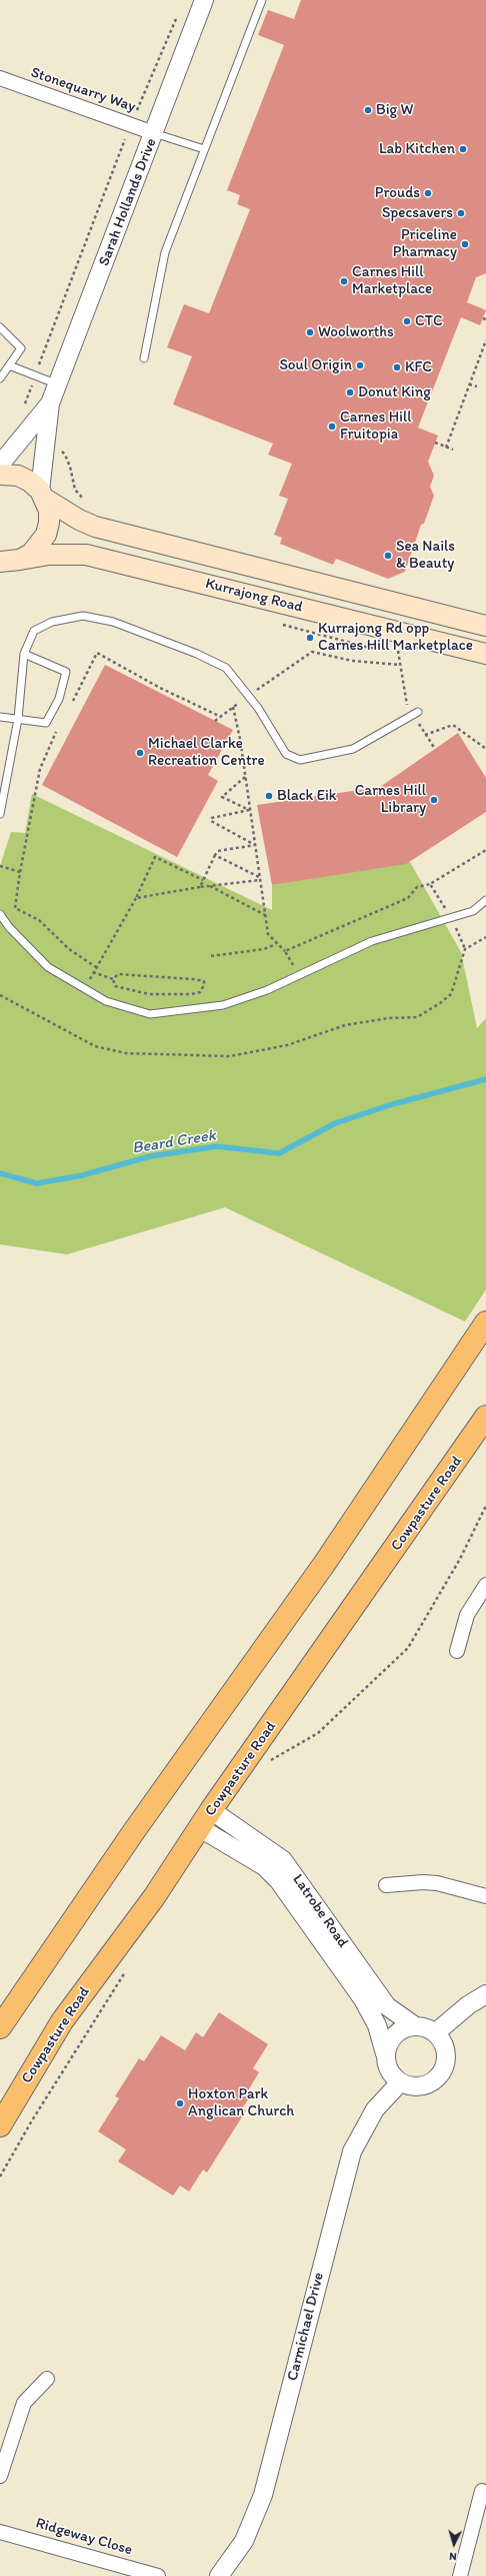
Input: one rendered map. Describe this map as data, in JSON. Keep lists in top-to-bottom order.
{
  "streets": {
    "main road": ["Kurrajong Road", "Cowpasture Road"],
    "street": [
      "Stonequarry Way",
      "Sarah Hollands Drive",
      "Latrobe Road",
      "Carmichael Drive",
      "Ridgeway Close"
    ]
  },
  "crossings": [
    ["Stonequarry Way", "Sarah Hollands Drive"],
    ["Sarah Hollands Drive", "Kurrajong Road"],
    ["Cowpasture Road", "Latrobe Road"],
    ["Latrobe Road", "Carmichael Drive"]
  ],
  "water": ["Beard Creek"],
  "places": [
    "Big W",
    "Lab Kitchen",
    "Prouds",
    "Specsavers",
    "Priceline Pharmacy",
    "Carnes Hill Marketplace",
    "CTC",
    "Woolworths",
    "Soul Origin",
    "KFC",
    "Donut King",
    "Carnes Hill Fruitopia",
    "Sea Nails & Beauty",
    "Kurrajong Rd opp Carnes Hill Marketplace",
    "Michael Clarke Recreation Centre",
    "Black Eik",
    "Carnes Hill Library",
    "Hoxton Park Anglican Church"
  ],
  "north": "bottom"
}
